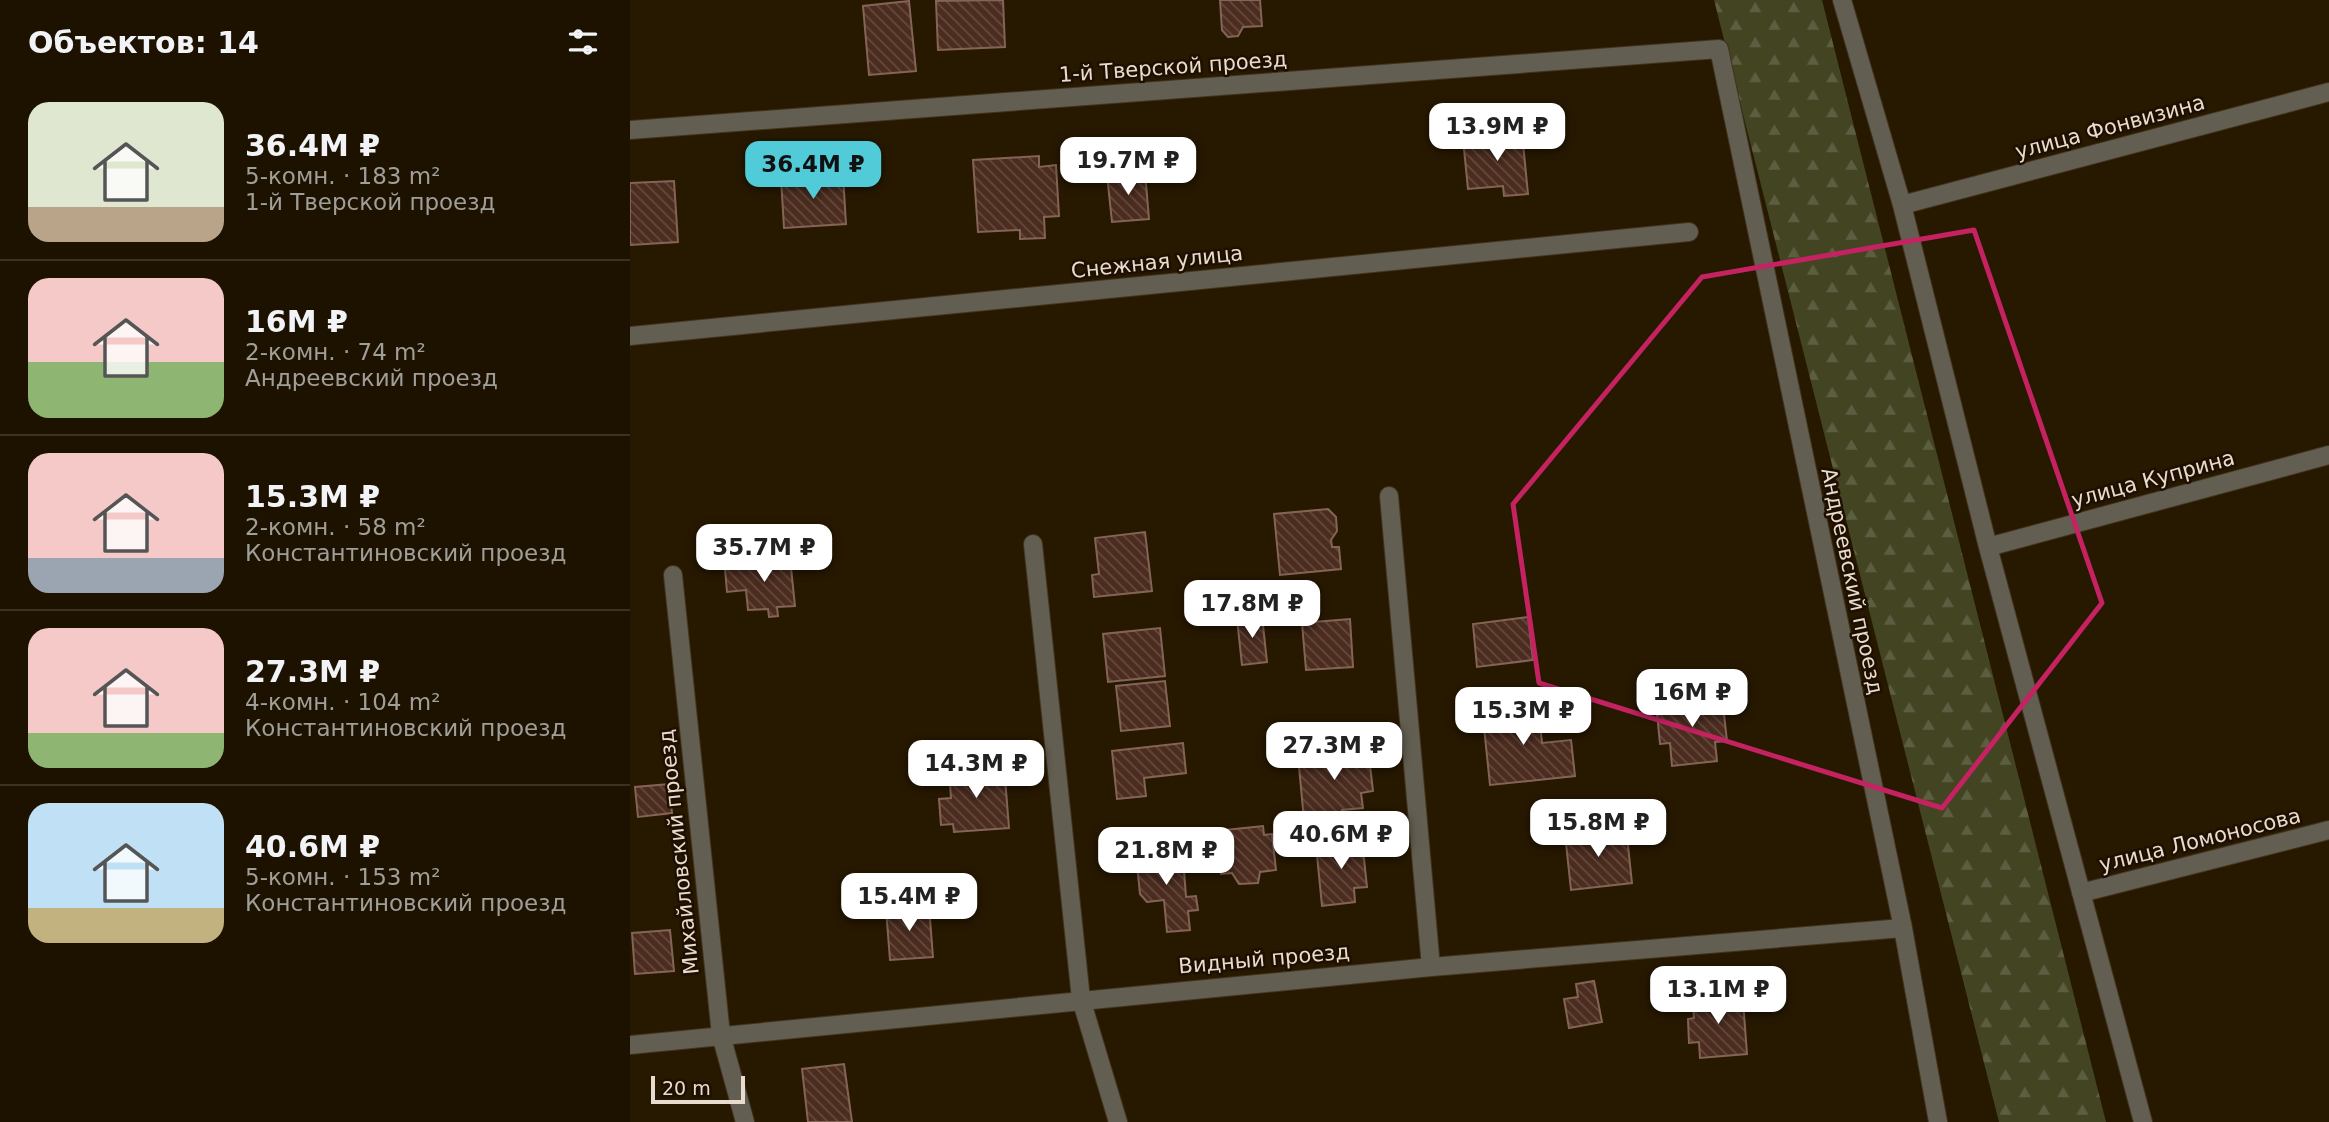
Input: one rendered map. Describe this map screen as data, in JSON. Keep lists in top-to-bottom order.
{
  "streets": {
    "street": [
      "1-й Тверской проезд",
      "улица Фонвизина",
      "Снежная улица",
      "улица Куприна",
      "Андреевский проезд",
      "улица Ломоносова",
      "Михайловский проезд",
      "Видный проезд"
    ]
  },
  "crossings": [
    ["1-й Тверской проезд", "Андреевский проезд"],
    ["Андреевский проезд", "Видный проезд"],
    ["Михайловский проезд", "Видный проезд"]
  ],
  "scale_bar": "20 m",
  "page": {
    "heading": "Объектов: 14",
    "list": [
      {
        "name": "36.4M ₽",
        "note": "5-комн. · 183 m² · 1-й Тверской проезд"
      },
      {
        "name": "16M ₽",
        "note": "2-комн. · 74 m² · Андреевский проезд"
      },
      {
        "name": "15.3M ₽",
        "note": "2-комн. · 58 m² · Константиновский проезд"
      },
      {
        "name": "27.3M ₽",
        "note": "4-комн. · 104 m² · Константиновский проезд"
      },
      {
        "name": "40.6M ₽",
        "note": "5-комн. · 153 m² · Константиновский проезд"
      }
    ],
    "price": [
      "13.9M ₽",
      "19.7M ₽",
      "36.4M ₽",
      "35.7M ₽",
      "17.8M ₽",
      "16M ₽",
      "15.3M ₽",
      "27.3M ₽",
      "14.3M ₽",
      "15.8M ₽",
      "40.6M ₽",
      "21.8M ₽",
      "15.4M ₽",
      "13.1M ₽"
    ],
    "scale": "20 m"
  }
}
